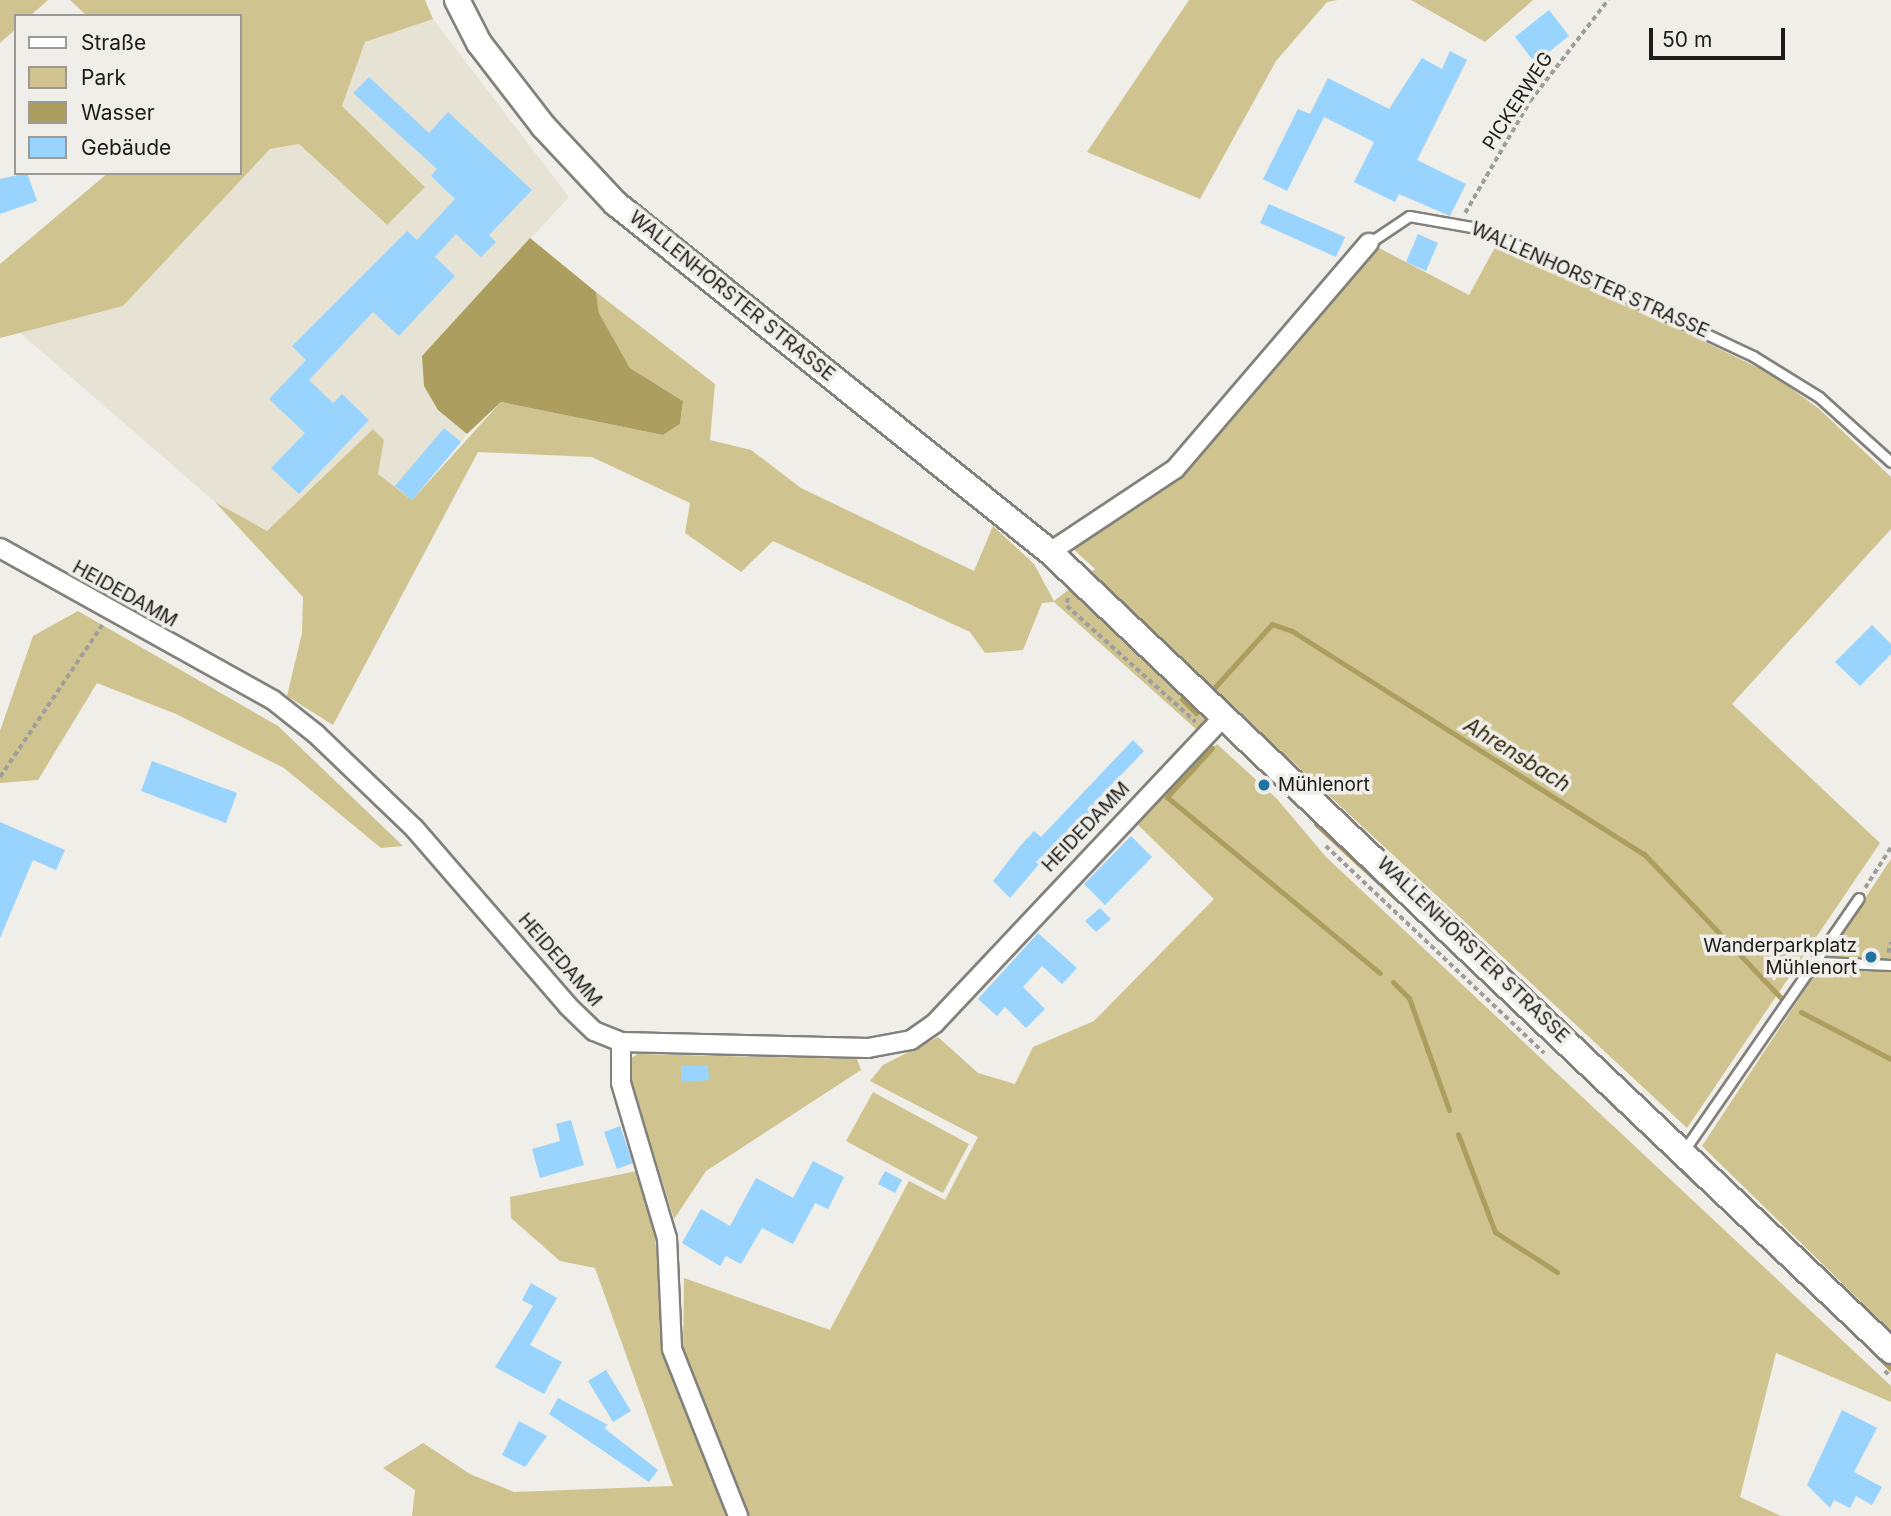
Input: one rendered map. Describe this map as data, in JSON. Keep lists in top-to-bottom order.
{
  "streets": {
    "main road": ["WALLENHORSTER STRASSE"],
    "street": ["HEIDEDAMM"],
    "path": ["PICKERWEG"]
  },
  "crossings": [
    ["PICKERWEG", "WALLENHORSTER STRASSE"],
    ["WALLENHORSTER STRASSE", "HEIDEDAMM"]
  ],
  "water": ["Ahrensbach"],
  "places": ["Mühlenort", "Wanderparkplatz Mühlenort"],
  "legend": [
    "Straße",
    "Park",
    "Wasser",
    "Gebäude"
  ],
  "scale_bar": "50 m"
}
